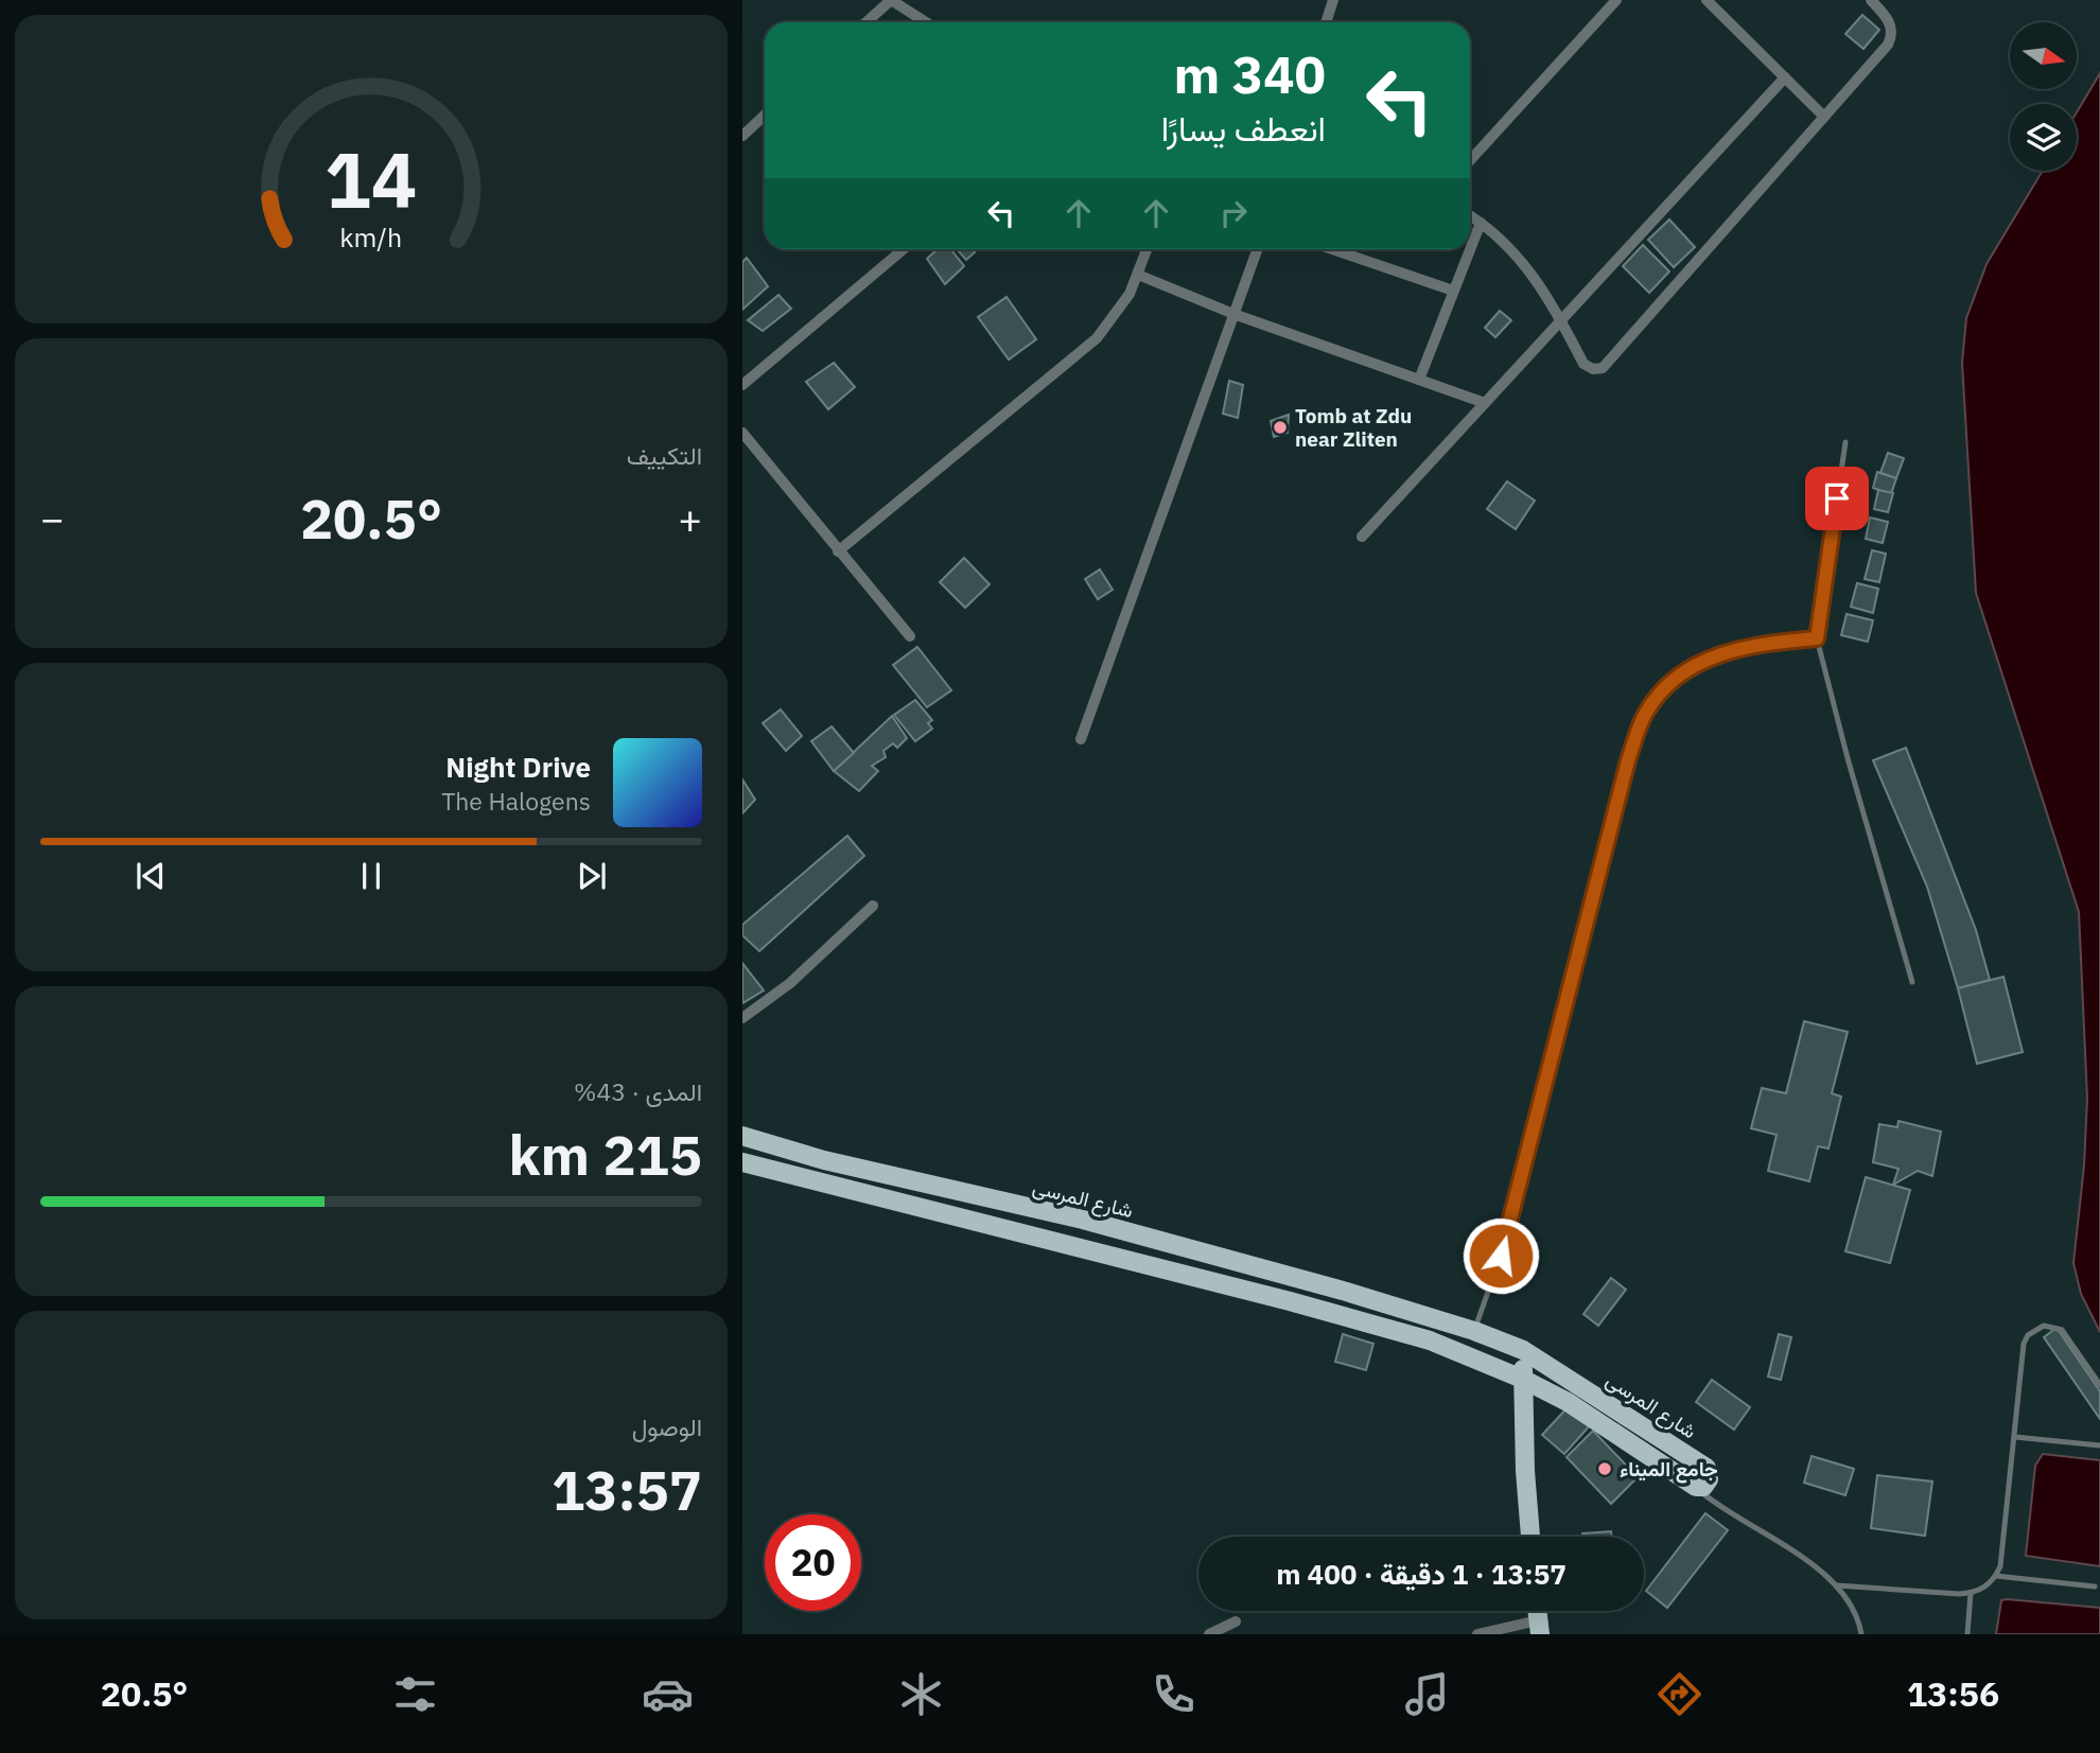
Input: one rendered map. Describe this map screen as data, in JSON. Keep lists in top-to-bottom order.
{
  "streets": {
    "main road": ["شارع المرسى"]
  },
  "places": ["Tomb at Zdu near Zliten", "جامع الميناء"],
  "north": "right",
  "page": {
    "turn": ["340 m", "انعطف يسارًا"],
    "tile": [
      "التكييف",
      ["المدى · 43%", "215 km"],
      ["الوصول", "13:57"]
    ],
    "heat": ["−", "20.5°", "+"],
    "song": ["Night Drive", "The Halogens"],
    "limit": "20",
    "trip": "13:57 · 1 دقيقة · 400 m",
    "tabs": ["13:56", "20.5°"],
    "gauge": ["14", "km/h"]
  }
}
